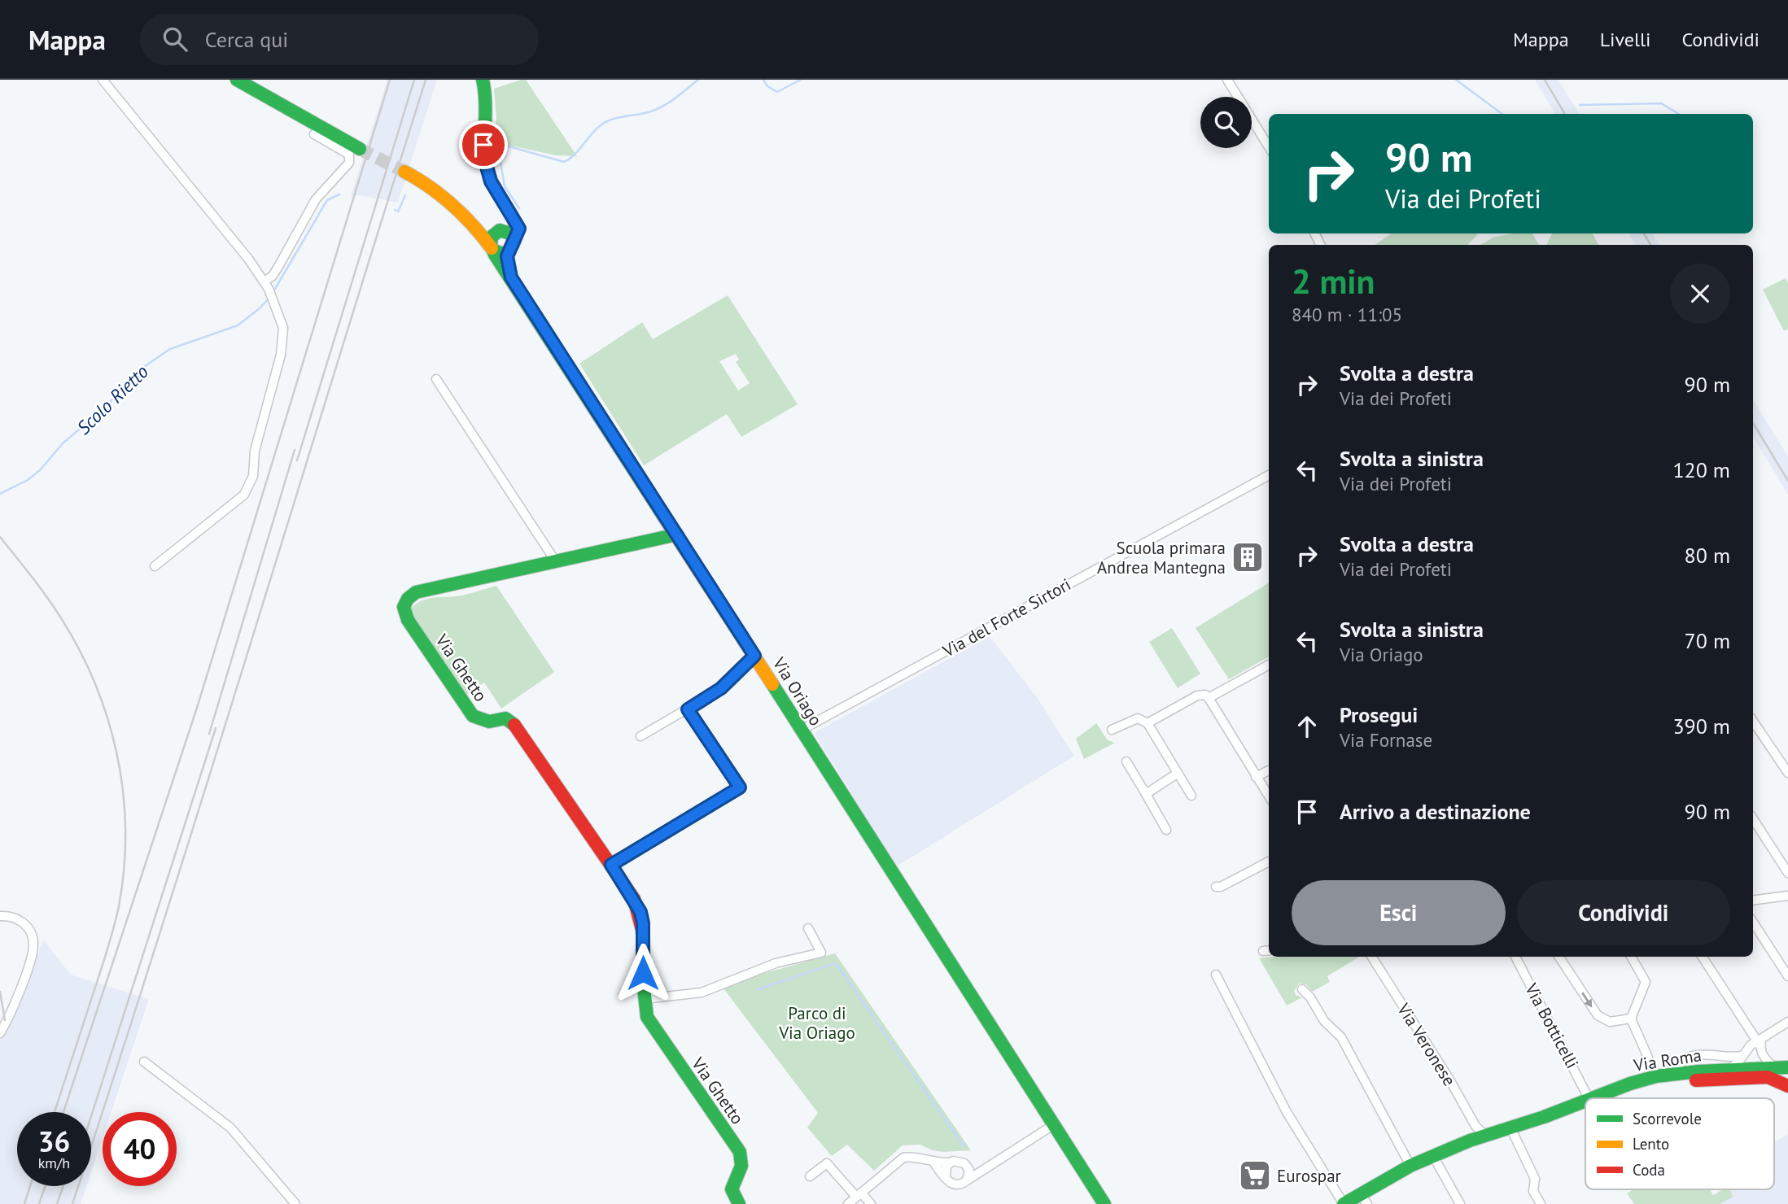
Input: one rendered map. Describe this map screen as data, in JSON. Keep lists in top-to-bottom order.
{
  "streets": {
    "street": [
      "Via del Forte Sirtori",
      "Via Ghetto",
      "Via Oriago",
      "Via Botticelli",
      "Via Veronese",
      "Via Roma"
    ]
  },
  "crossings": [
    ["Via del Forte Sirtori", "Via Oriago"],
    ["Via Ghetto", "Via Oriago"],
    ["Via Botticelli", "Via Roma"],
    ["Via Veronese", "Via Roma"]
  ],
  "water": ["Scolo Rietto"],
  "parks": ["Parco di Via Oriago"],
  "places": {
    "building": ["Scuola primara Andrea Mantegna"],
    "supermarket": ["Eurospar"]
  },
  "legend": ["Scorrevole", "Lento", "Coda"],
  "page": {
    "header": "Mappa",
    "search": "Cerca qui",
    "nav": ["Mappa", "Livelli", "Condividi"],
    "turn": ["90 m", "Via dei Profeti"],
    "heading": ["2 min", "840 m · 11:05"],
    "list": [
      {
        "name": "Svolta a destra",
        "note": "Via dei Profeti",
        "value": "90 m"
      },
      {
        "name": "Svolta a sinistra",
        "note": "Via dei Profeti",
        "value": "120 m"
      },
      {
        "name": "Svolta a destra",
        "note": "Via dei Profeti",
        "value": "80 m"
      },
      {
        "name": "Svolta a sinistra",
        "note": "Via Oriago",
        "value": "70 m"
      },
      {
        "name": "Prosegui",
        "note": "Via Fornase",
        "value": "390 m"
      },
      {
        "name": "Arrivo a destinazione",
        "value": "90 m"
      }
    ],
    "buttons": ["Esci", "Condividi"],
    "speed": "36 km/h",
    "limit": "40"
  }
}
